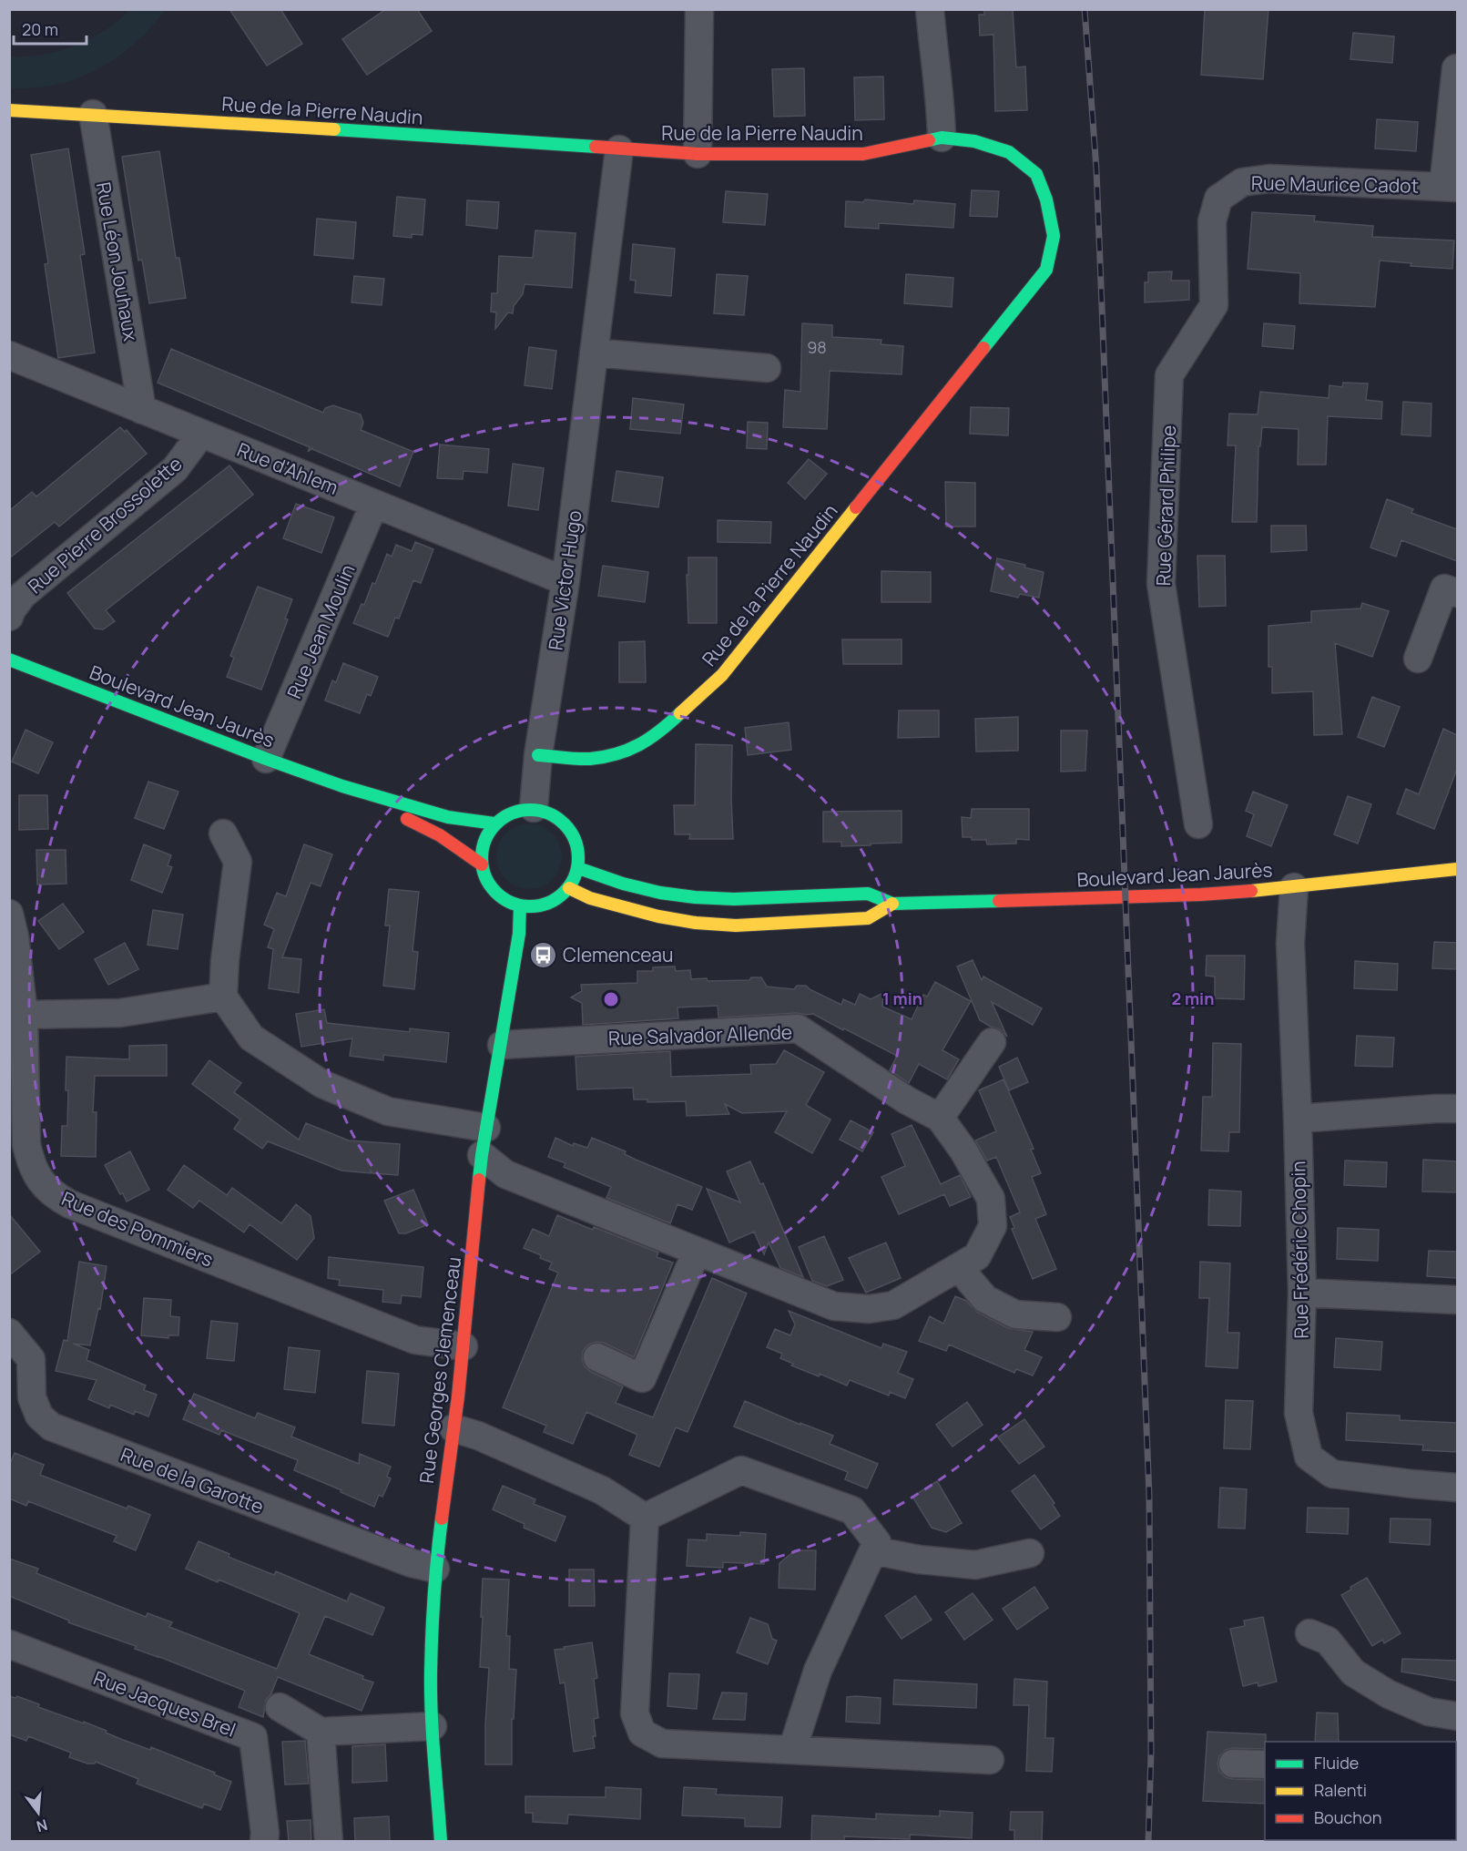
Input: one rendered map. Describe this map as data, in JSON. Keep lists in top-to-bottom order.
{
  "streets": {
    "street": [
      "Rue de la Pierre Naudin",
      "Rue Maurice Cadot",
      "Rue Léon Jouhaux",
      "Rue d'Ahlem",
      "Rue Gérard Philipe",
      "Rue Pierre Brossolette",
      "Rue Victor Hugo",
      "Rue Jean Moulin",
      "Boulevard Jean Jaurès",
      "Rue Salvador Allende",
      "Rue des Pommiers",
      "Rue Frédéric Chopin",
      "Rue Georges Clemenceau",
      "Rue de la Garotte",
      "Rue Jacques Brel"
    ]
  },
  "crossings": [
    ["Rue de la Pierre Naudin", "Rue Léon Jouhaux"],
    ["Rue de la Pierre Naudin", "Rue Victor Hugo"],
    ["Rue Maurice Cadot", "Rue Gérard Philipe"],
    ["Rue Léon Jouhaux", "Rue d'Ahlem"],
    ["Rue d'Ahlem", "Rue Pierre Brossolette"],
    ["Rue d'Ahlem", "Rue Victor Hugo"],
    ["Rue d'Ahlem", "Rue Jean Moulin"],
    ["Rue Victor Hugo", "Boulevard Jean Jaurès"],
    ["Rue Victor Hugo", "Rue Georges Clemenceau"],
    ["Rue Jean Moulin", "Boulevard Jean Jaurès"],
    ["Boulevard Jean Jaurès", "Rue Frédéric Chopin"],
    ["Boulevard Jean Jaurès", "Rue Georges Clemenceau"],
    ["Rue Salvador Allende", "Rue Georges Clemenceau"],
    ["Rue des Pommiers", "Rue Georges Clemenceau"],
    ["Rue Georges Clemenceau", "Rue de la Garotte"]
  ],
  "places": {
    "bus stop": ["Clemenceau"]
  },
  "house_numbers": ["98"],
  "legend": ["Fluide", "Ralenti", "Bouchon"],
  "scale_bar": "20 m",
  "north": "bottom",
  "rings": ["1 min", "2 min"]
}
